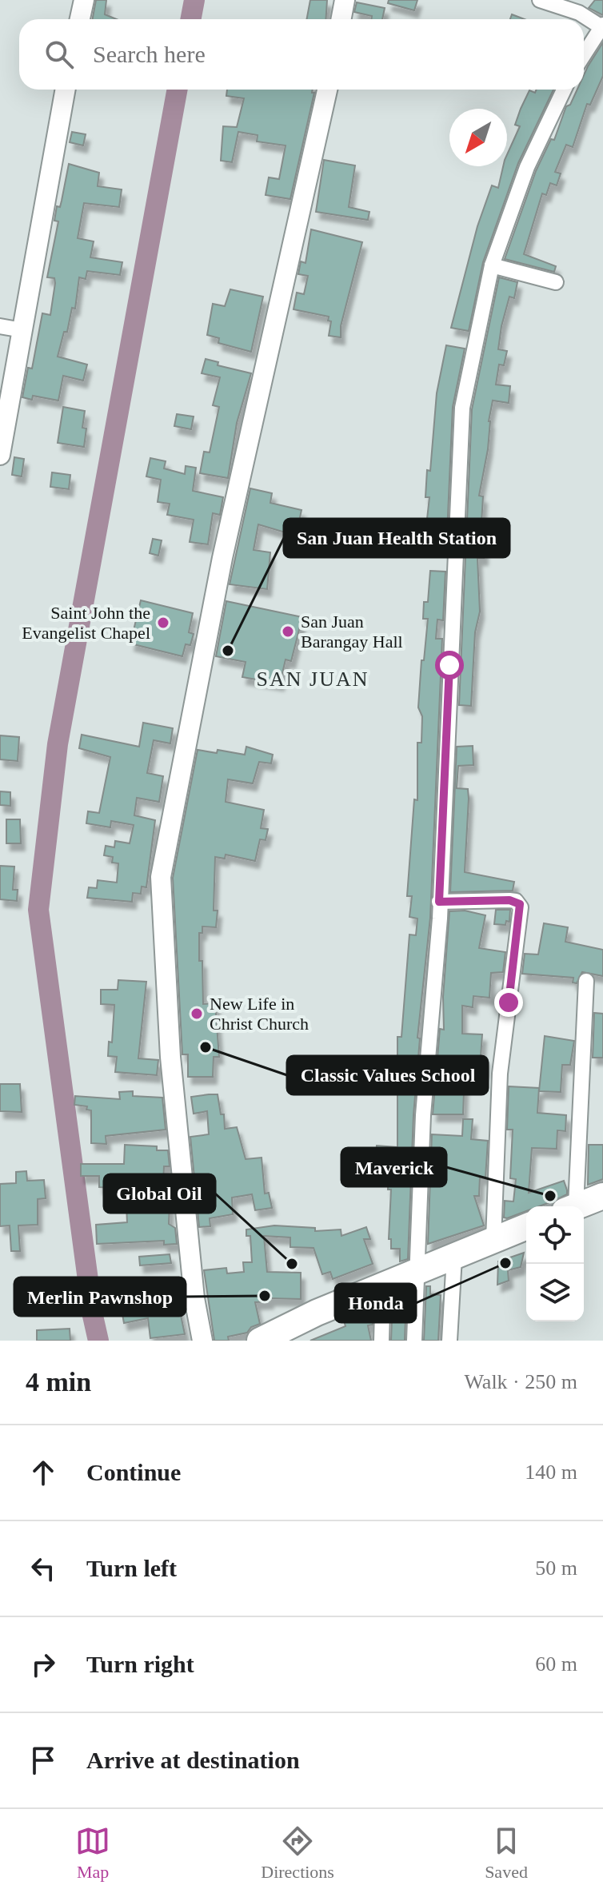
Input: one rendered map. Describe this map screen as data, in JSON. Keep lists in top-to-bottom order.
{
  "districts": ["SAN JUAN"],
  "places": [
    "Saint John the Evangelist Chapel",
    "San Juan Barangay Hall",
    "San Juan Health Station",
    "New Life in Christ Church",
    "Classic Values School",
    "Maverick",
    "Honda",
    "Global Oil",
    "Merlin Pawnshop"
  ],
  "north": "bottom left",
  "page": {
    "search": "Search here",
    "heading": ["4 min", "Walk · 250 m"],
    "list": [
      ["Continue", "140 m"],
      ["Turn left", "50 m"],
      ["Turn right", "60 m"],
      "Arrive at destination"
    ],
    "nav": ["Map", "Directions", "Saved"]
  }
}
